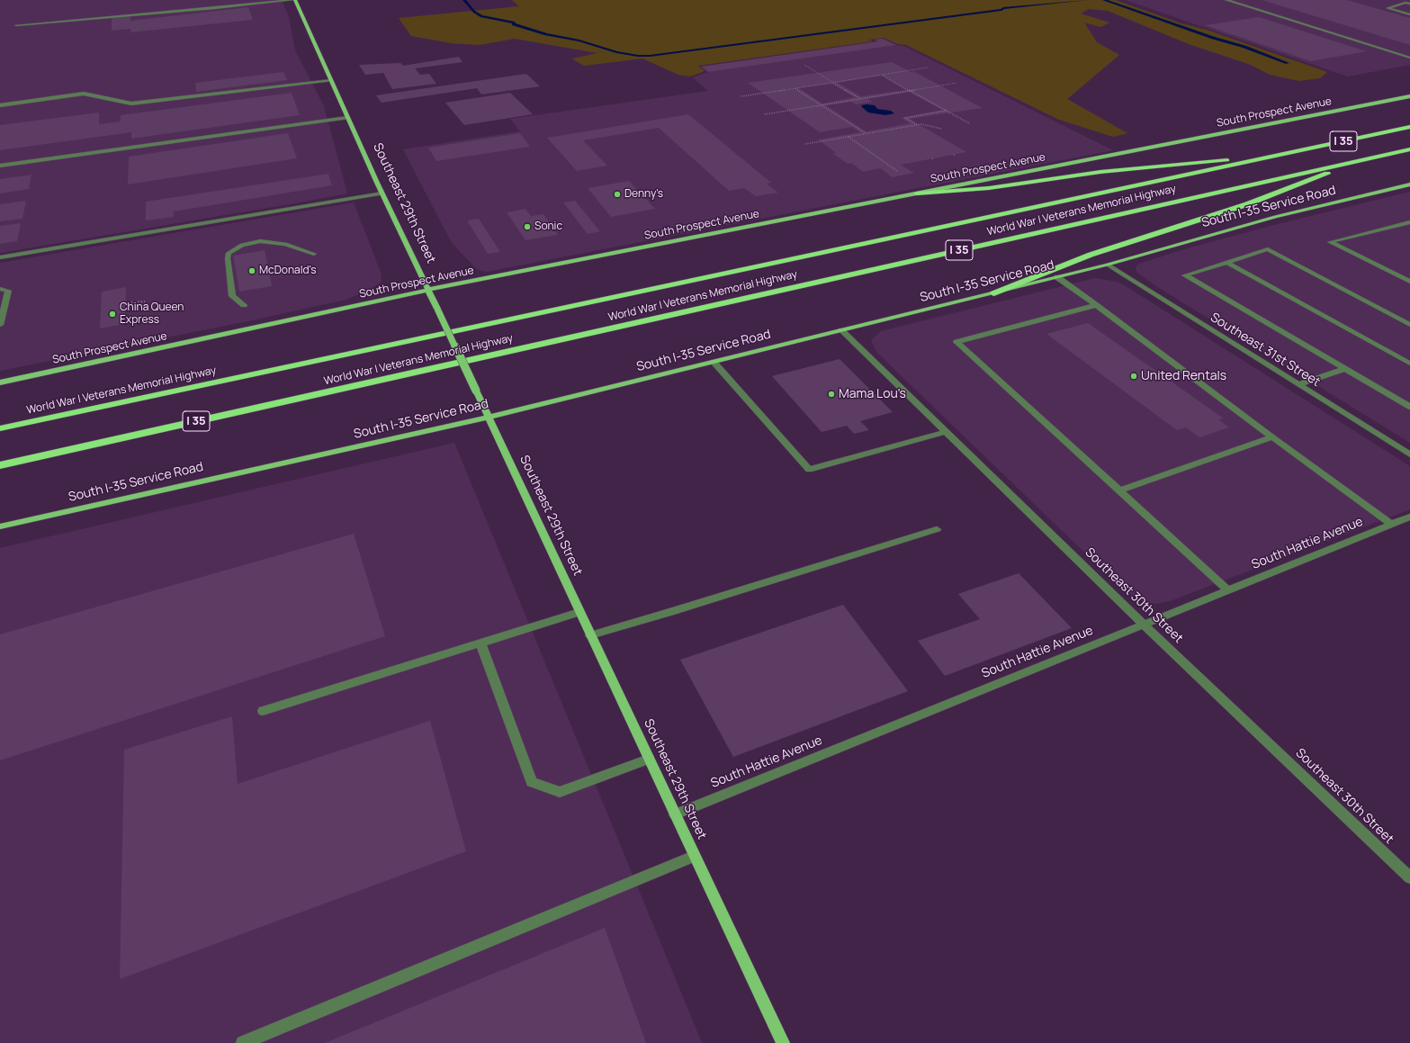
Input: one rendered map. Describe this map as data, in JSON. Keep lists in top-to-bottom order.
{
  "streets": {
    "highway": ["I 35", "World War I Veterans Memorial Highway"],
    "main road": ["South Prospect Avenue", "Southeast 29th Street", "South I-35 Service Road"],
    "street": ["Southeast 31st Street", "South Hattie Avenue", "Southeast 30th Street"]
  },
  "crossings": [
    ["South Prospect Avenue", "Southeast 29th Street"],
    ["Southeast 29th Street", "South I-35 Service Road"],
    ["Southeast 29th Street", "South Hattie Avenue"],
    ["South I-35 Service Road", "Southeast 31st Street"],
    ["South I-35 Service Road", "Southeast 30th Street"],
    ["South Hattie Avenue", "Southeast 30th Street"]
  ],
  "places": [
    "Denny's",
    "Sonic",
    "McDonald's",
    "China Queen Express",
    "United Rentals",
    "Mama Lou's"
  ]
}
